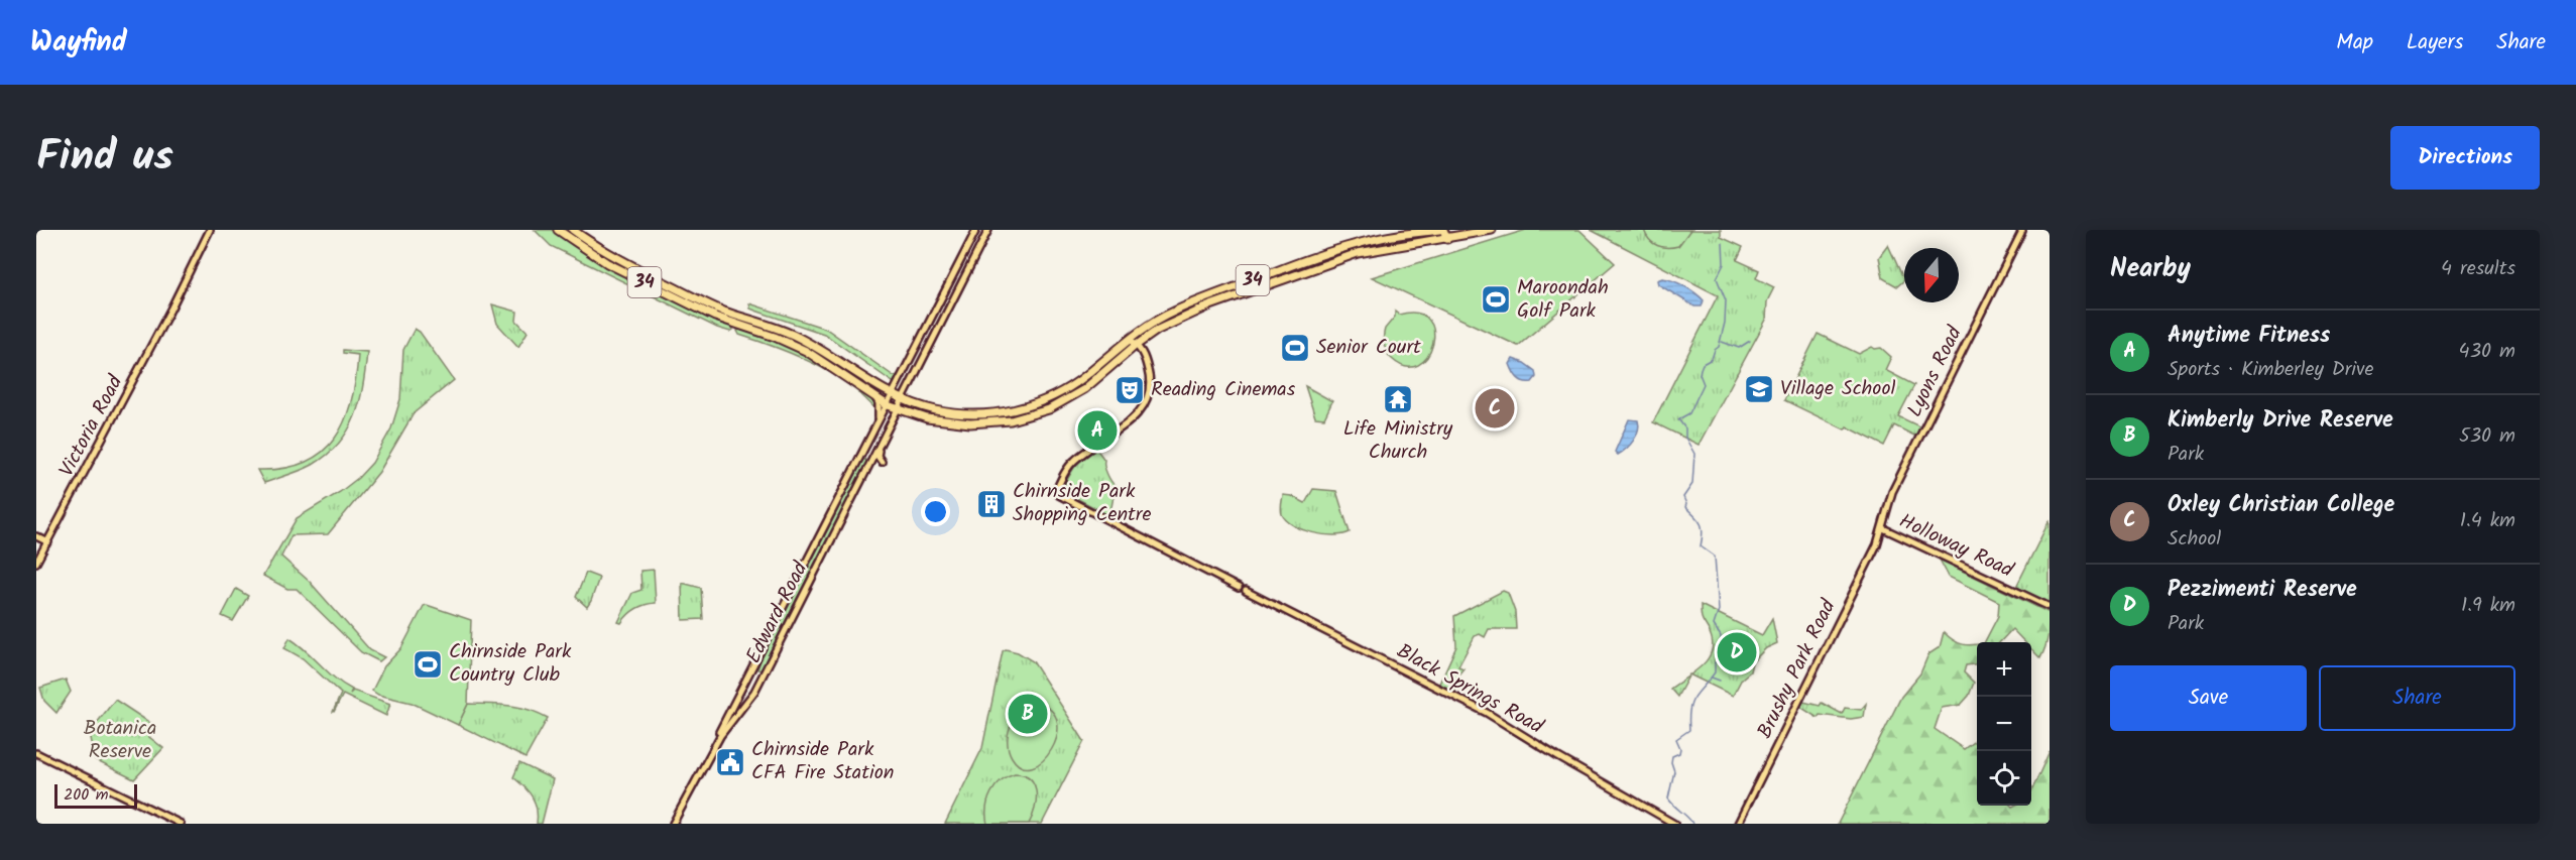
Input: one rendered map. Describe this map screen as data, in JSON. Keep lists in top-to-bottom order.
{
  "streets": {
    "highway": ["34"],
    "main road": [
      "Lyons Road",
      "Victoria Road",
      "Holloway Road",
      "Edward Road",
      "Brushy Park Road",
      "Black Springs Road"
    ]
  },
  "crossings": [
    ["34", "Edward Road"],
    ["Lyons Road", "Holloway Road"],
    ["Lyons Road", "Brushy Park Road"],
    ["Holloway Road", "Brushy Park Road"]
  ],
  "parks": ["Botanica Reserve"],
  "places": {
    "sports": ["Maroondah Golf Park", "Senior Court", "Chirnside Park Country Club"],
    "school or university": ["Village School"],
    "theatre": ["Reading Cinemas"],
    "temple": ["Life Ministry Church"],
    "building": ["Chirnside Park Shopping Centre"],
    "public building": ["Chirnside Park CFA Fire Station"]
  },
  "scale_bar": "200 m",
  "north": "bottom",
  "page": {
    "header": "Wayfind",
    "nav": ["Map", "Layers", "Share"],
    "title": "Find us",
    "buttons": [
      "Directions",
      ["Save", "Share"]
    ],
    "heading": ["Nearby", "4 results"],
    "list": [
      {
        "mark": "A",
        "name": "Anytime Fitness",
        "note": "Sports · Kimberley Drive",
        "value": "430 m"
      },
      {
        "mark": "B",
        "name": "Kimberly Drive Reserve",
        "note": "Park",
        "value": "530 m"
      },
      {
        "mark": "C",
        "name": "Oxley Christian College",
        "note": "School",
        "value": "1.4 km"
      },
      {
        "mark": "D",
        "name": "Pezzimenti Reserve",
        "note": "Park",
        "value": "1.9 km"
      }
    ],
    "pins": [
      "C",
      "A",
      "D",
      "B"
    ],
    "map_buttons": ["+", "−"],
    "scale": "200 m"
  }
}
